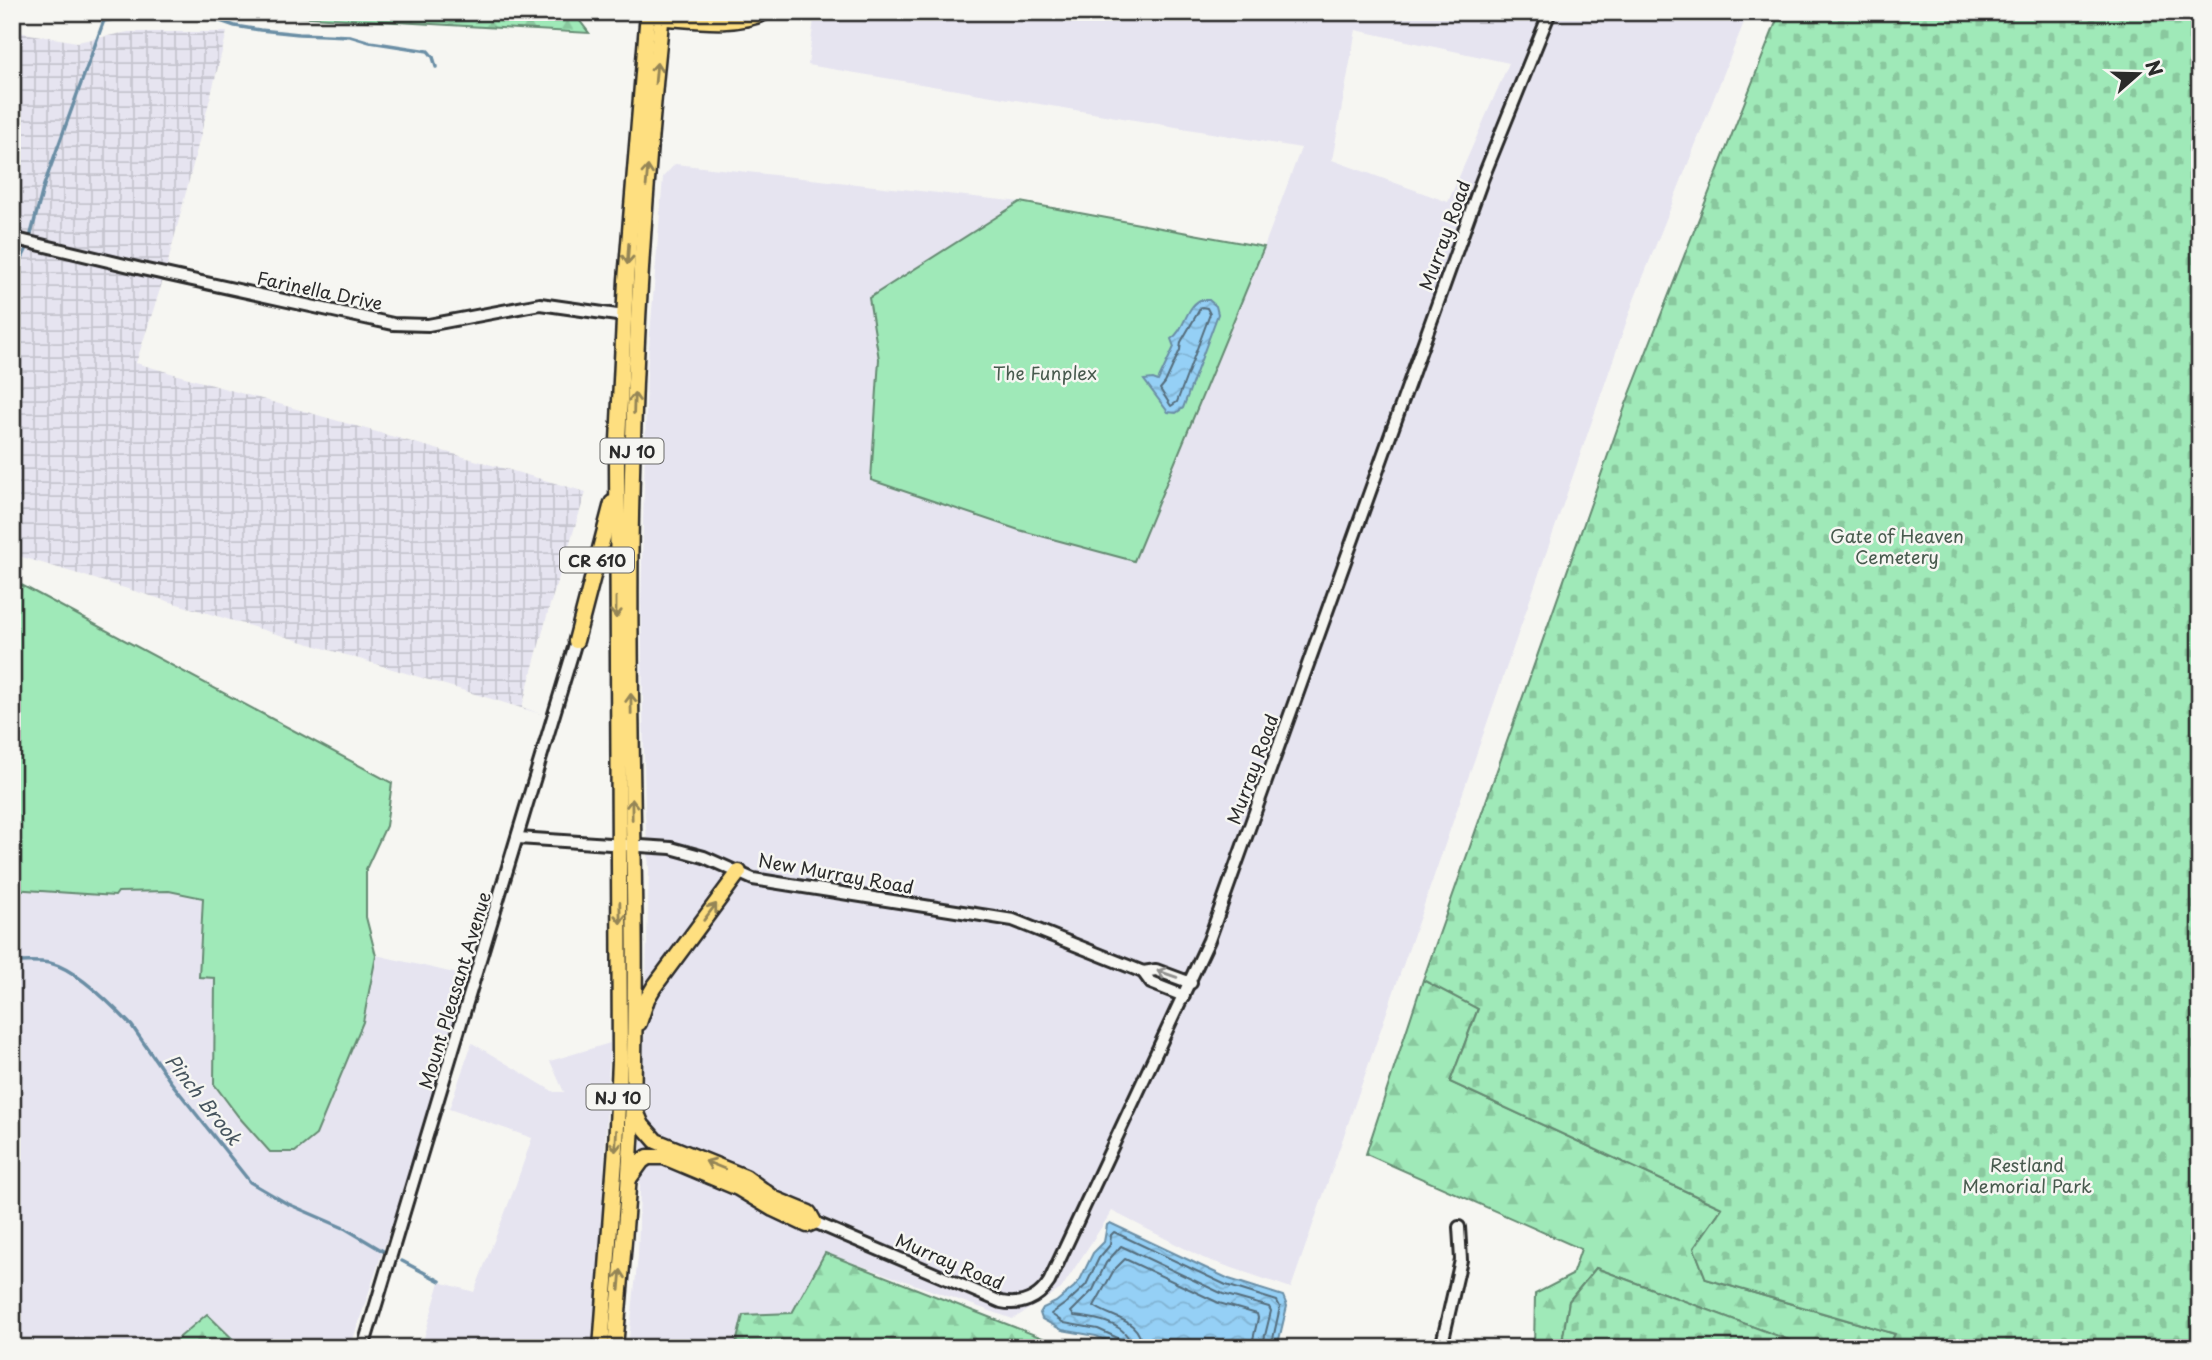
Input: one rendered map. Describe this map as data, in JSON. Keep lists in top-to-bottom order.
{
  "streets": {
    "main road": ["NJ 10", "CR 610"],
    "street": [
      "Murray Road",
      "Farinella Drive",
      "New Murray Road",
      "Mount Pleasant Avenue"
    ]
  },
  "crossings": [
    ["Murray Road", "New Murray Road"],
    ["Farinella Drive", "NJ 10"],
    ["NJ 10", "CR 610"],
    ["NJ 10", "New Murray Road"],
    ["CR 610", "Mount Pleasant Avenue"],
    ["New Murray Road", "Mount Pleasant Avenue"]
  ],
  "water": ["Pinch Brook"],
  "parks": ["The Funplex", "Gate of Heaven Cemetery", "Restland Memorial Park"],
  "north": "right"
}
